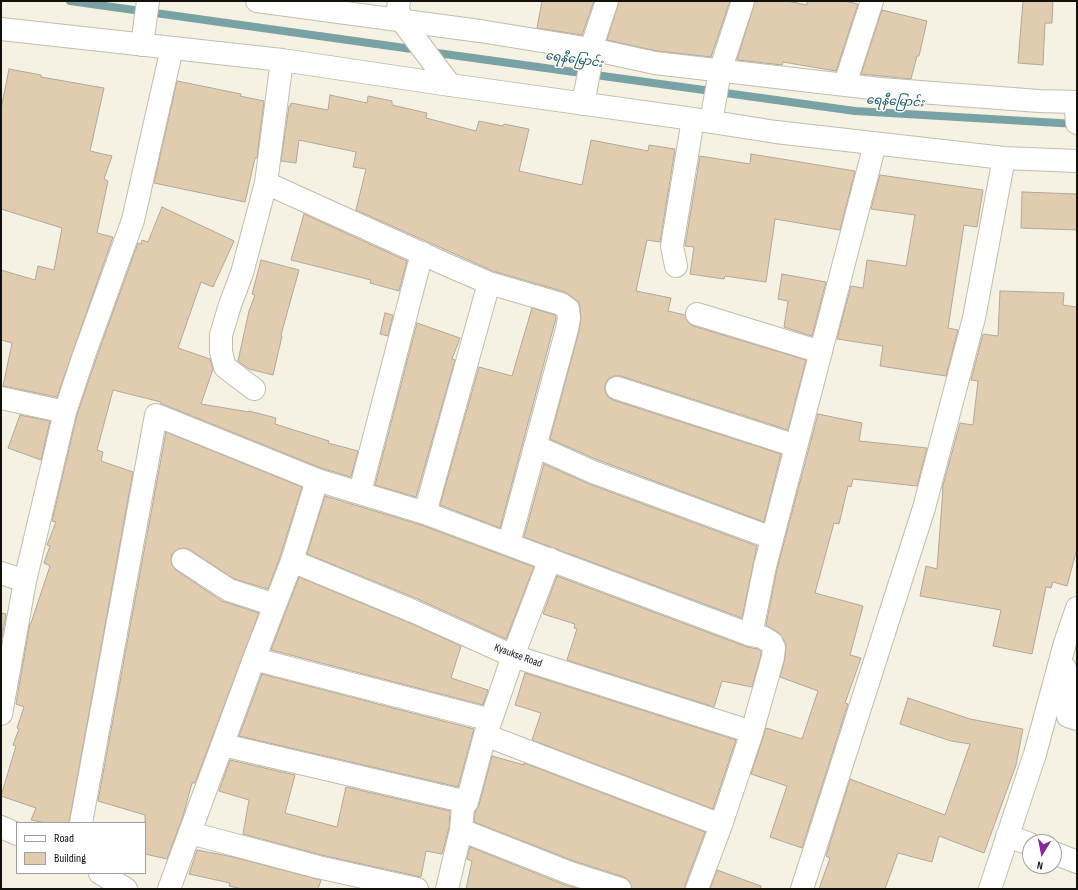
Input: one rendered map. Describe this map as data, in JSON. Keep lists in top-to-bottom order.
{
  "streets": {
    "street": ["Kyaukse Road"]
  },
  "water": ["ရေနီမြောင်း"],
  "legend": ["Road", "Building"],
  "north": "bottom"
}
